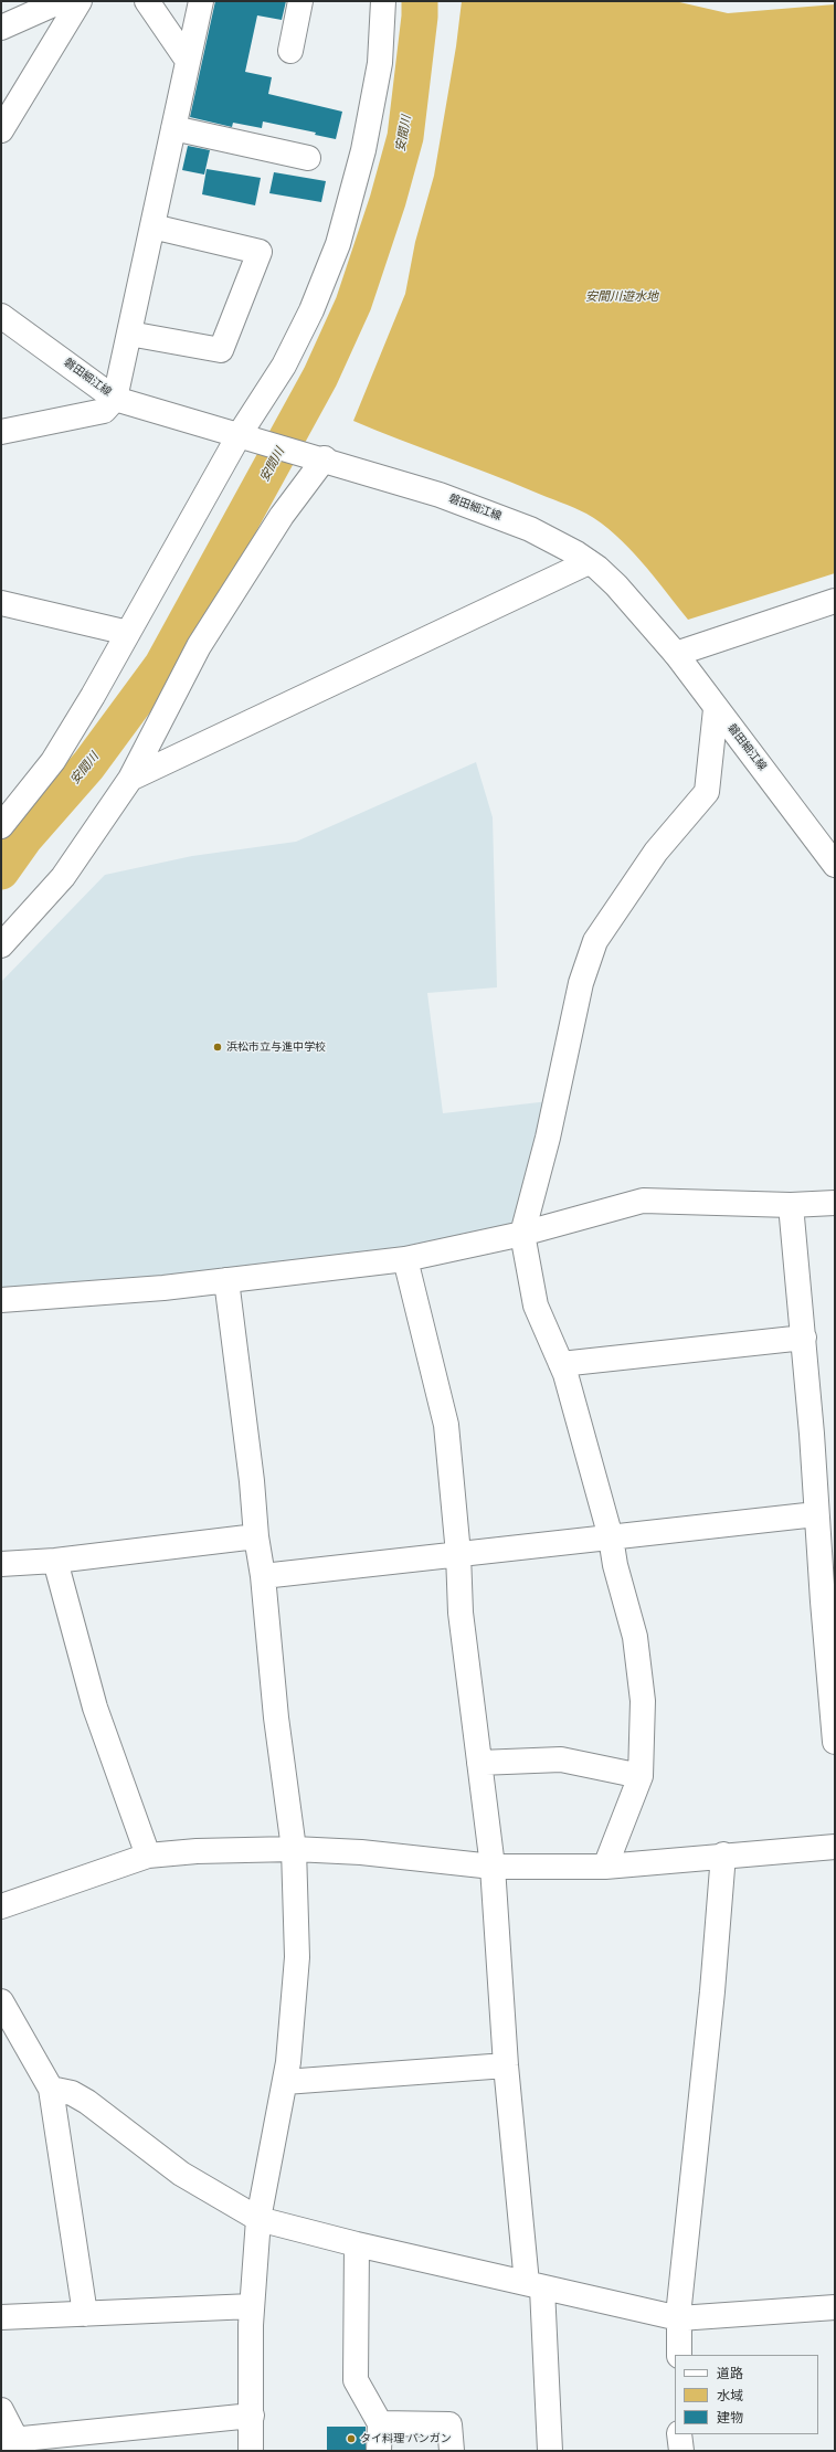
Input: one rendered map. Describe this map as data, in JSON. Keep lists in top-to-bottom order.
{
  "streets": {
    "street": ["磐田細江線"]
  },
  "water": ["安間川", "安間川遊水地"],
  "places": ["浜松市立与進中学校", "タイ料理 パンガン"],
  "legend": ["道路", "水域", "建物"]
}
